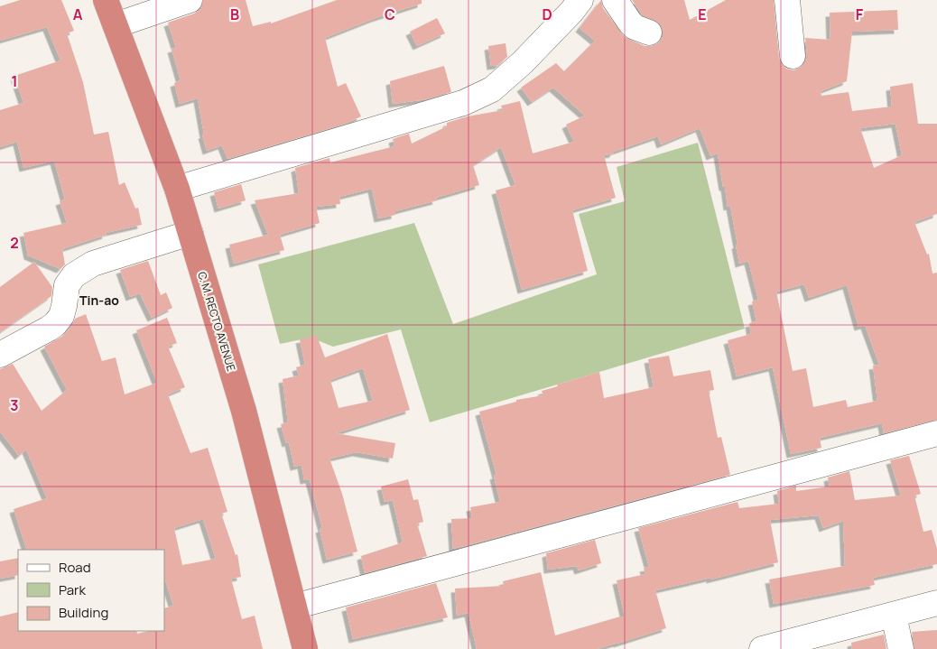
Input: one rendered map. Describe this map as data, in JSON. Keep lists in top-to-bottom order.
{
  "streets": {
    "highway": ["C. M. RECTO AVENUE"]
  },
  "districts": ["Tin-ao"],
  "legend": ["Road", "Park", "Building"],
  "grid": {
    "columns": [
      "A",
      "B",
      "C",
      "D",
      "E",
      "F"
    ],
    "rows": ["1", "2", "3"]
  }
}
